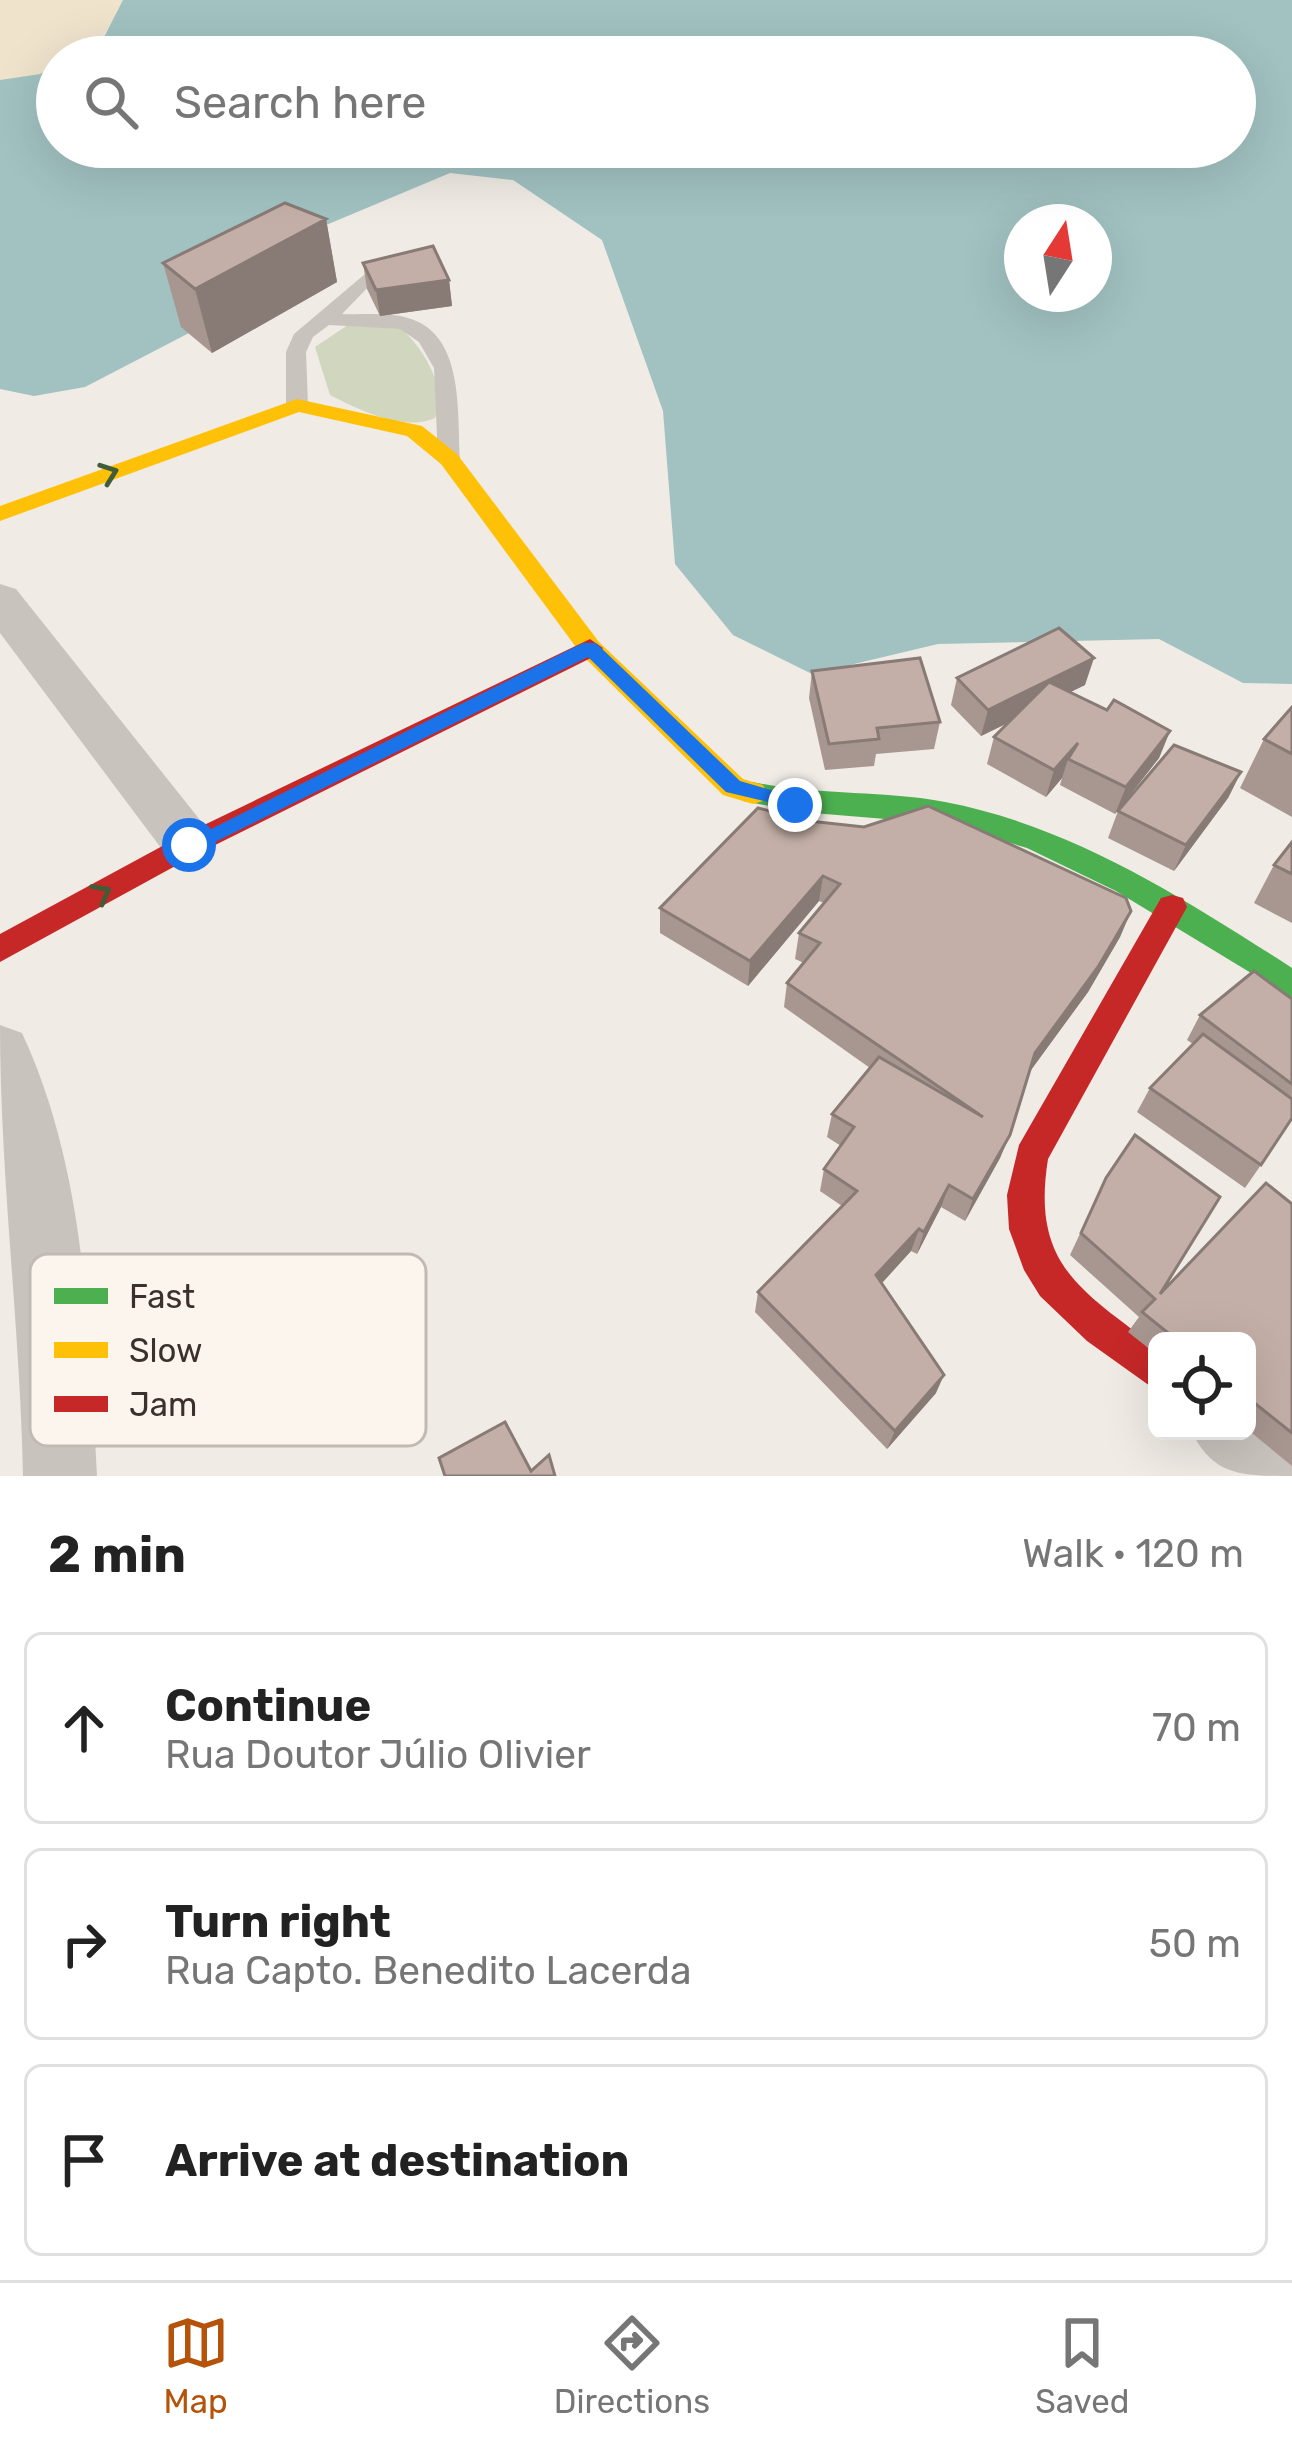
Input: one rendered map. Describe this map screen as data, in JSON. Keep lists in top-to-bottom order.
{
  "legend": ["Fast", "Slow", "Jam"],
  "north": "top",
  "page": {
    "search": "Search here",
    "heading": ["2 min", "Walk · 120 m"],
    "list": [
      ["Continue", "Rua Doutor Júlio Olivier", "70 m"],
      ["Turn right", "Rua Capto. Benedito Lacerda", "50 m"],
      "Arrive at destination"
    ],
    "nav": ["Map", "Directions", "Saved"]
  }
}
